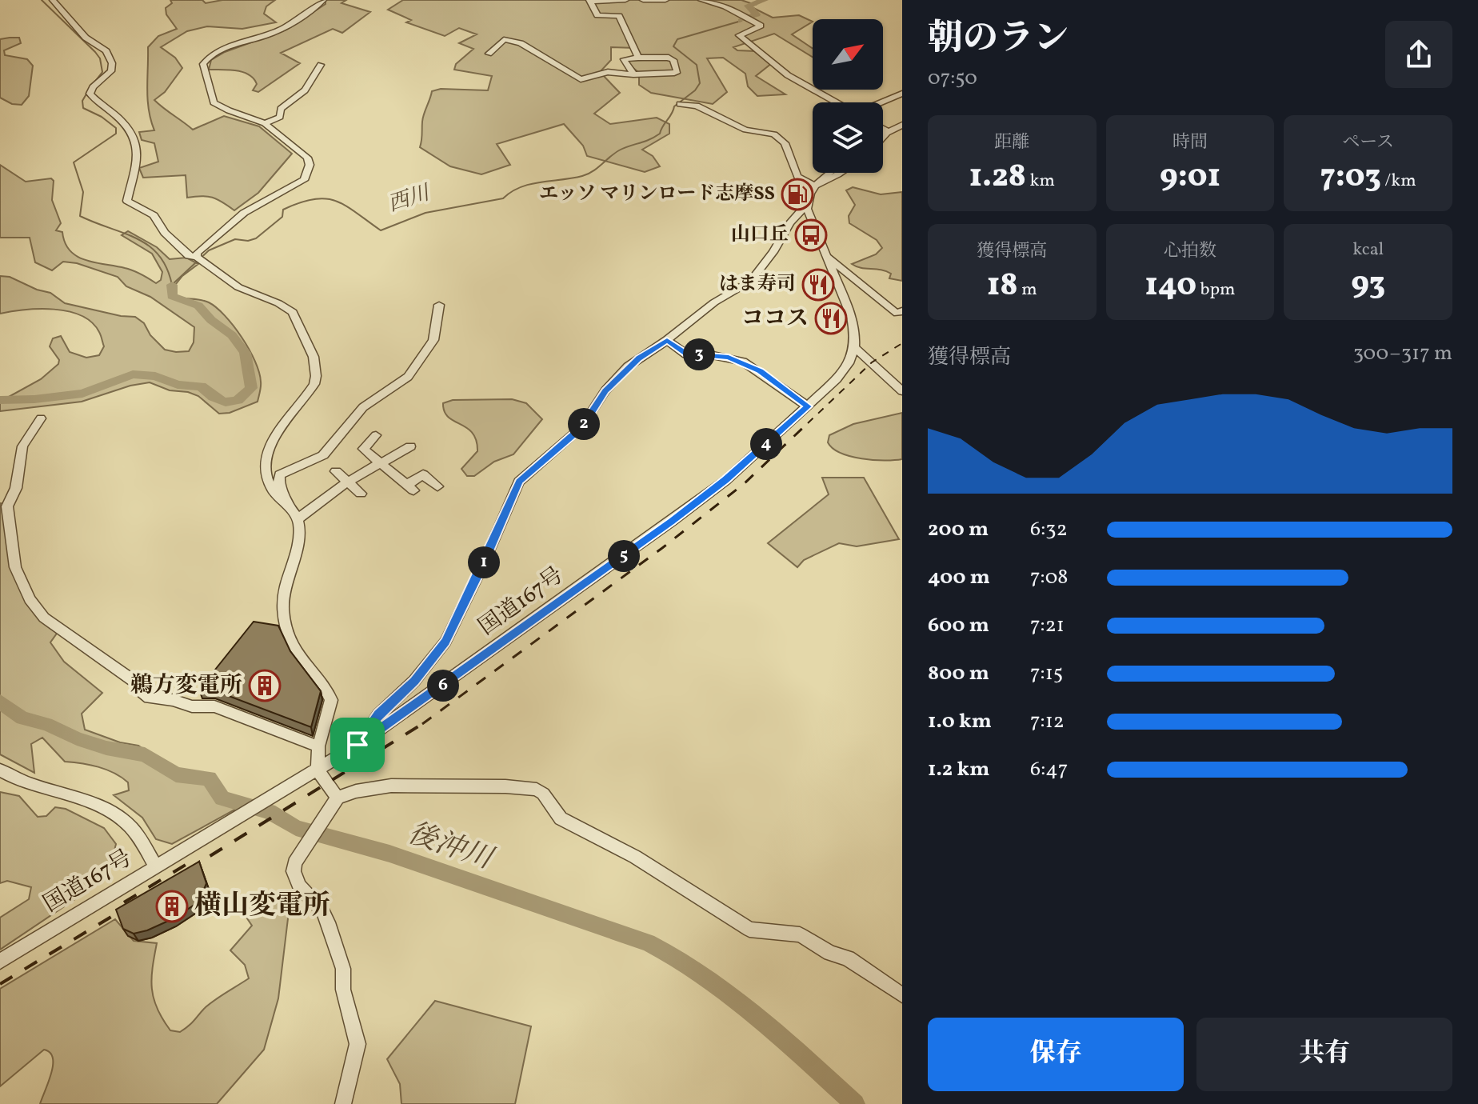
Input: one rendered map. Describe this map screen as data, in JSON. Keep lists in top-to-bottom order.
{
  "streets": {
    "street": ["国道167号"]
  },
  "water": ["西川", "後沖川"],
  "places": {
    "fuel station": ["エッソ マリンロード志摩SS"],
    "bus stop": ["山口丘"],
    "restaurant": ["はま寿司", "ココス"],
    "building": ["鵜方変電所", "横山変電所"]
  },
  "north": "top right",
  "page": {
    "heading": ["朝のラン", "07:50"],
    "stats": [
      ["距離", "1.28 km"],
      ["時間", "9:01"],
      ["ペース", "7:03 /km"],
      ["獲得標高", "18 m"],
      ["心拍数", "140 bpm"],
      ["kcal", "93"]
    ],
    "chart": ["獲得標高", "300–317 m"],
    "pins": [
      "3",
      "2",
      "4",
      "5",
      "1",
      "6"
    ],
    "list": [
      {
        "name": "200 m",
        "note": "6:32"
      },
      {
        "name": "400 m",
        "note": "7:08"
      },
      {
        "name": "600 m",
        "note": "7:21"
      },
      {
        "name": "800 m",
        "note": "7:15"
      },
      {
        "name": "1.0 km",
        "note": "7:12"
      },
      {
        "name": "1.2 km",
        "note": "6:47"
      }
    ],
    "buttons": ["保存", "共有"]
  }
}
